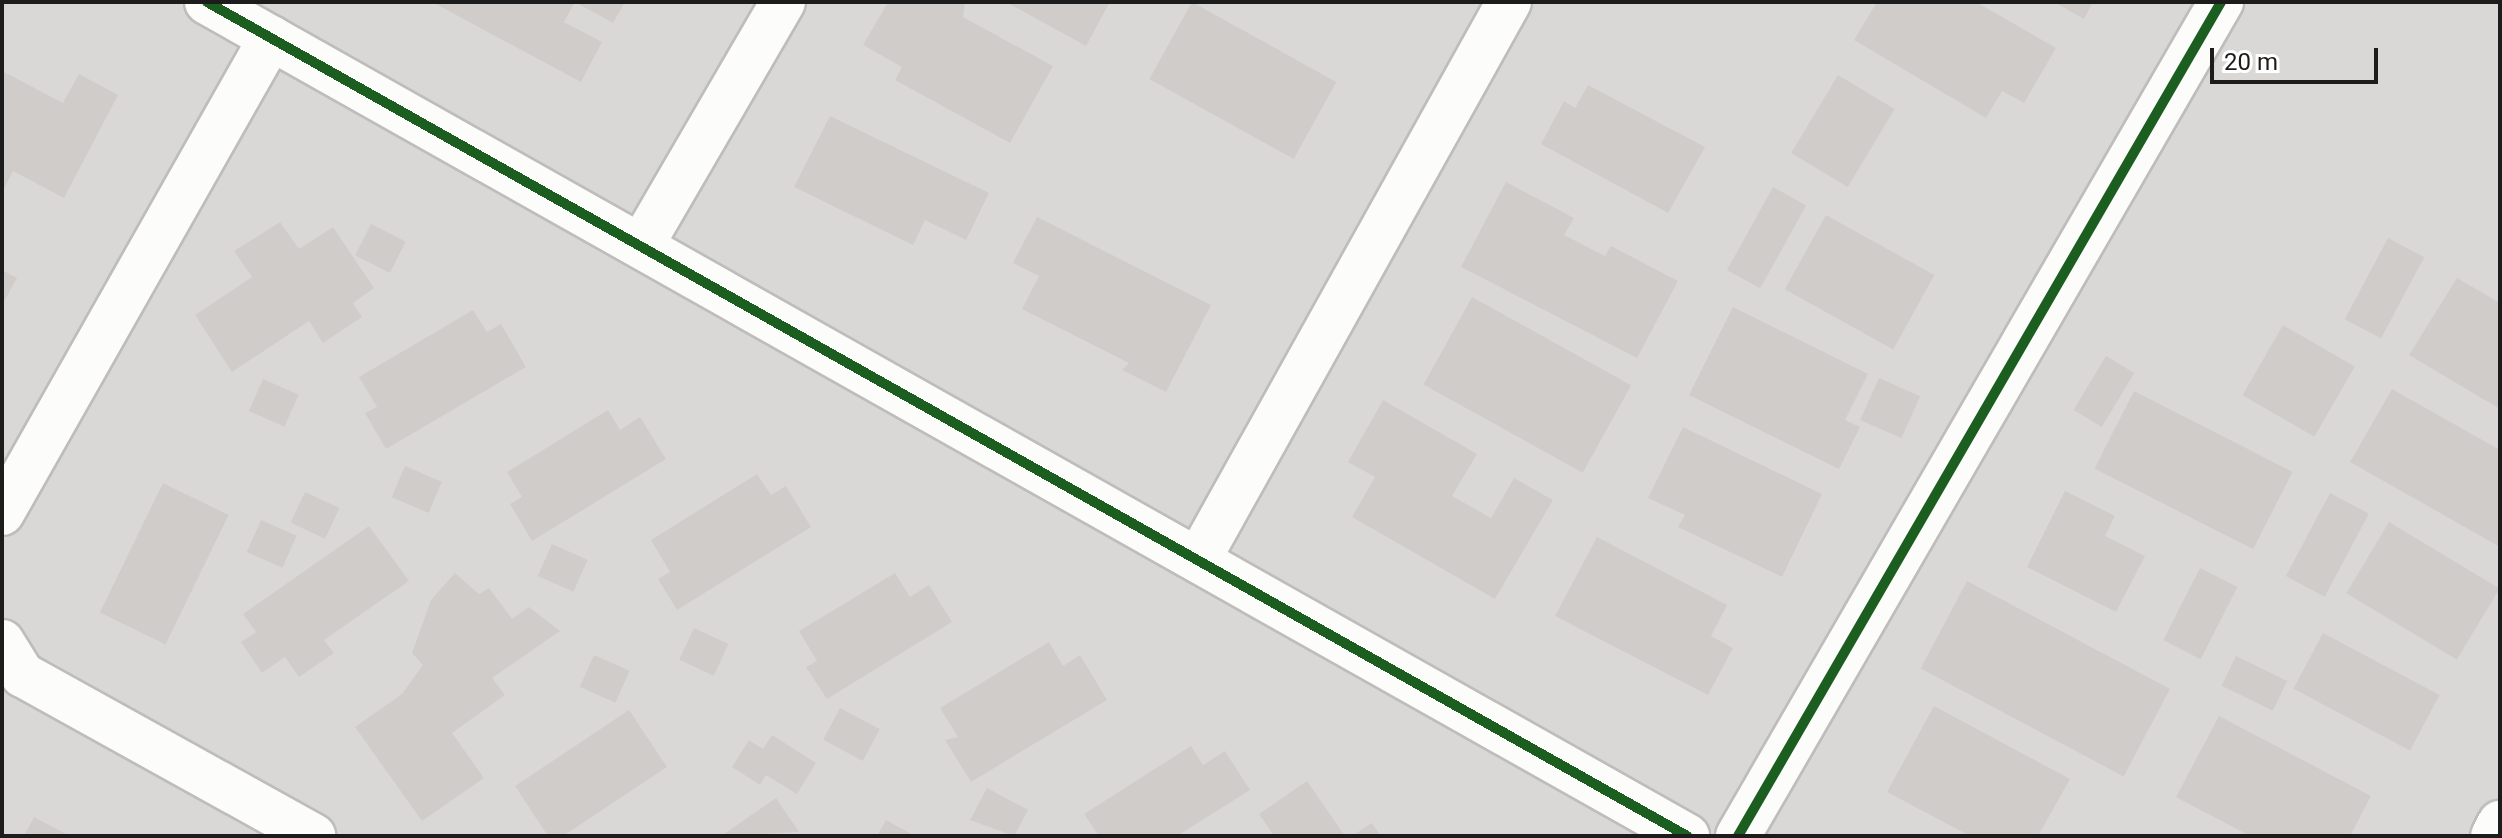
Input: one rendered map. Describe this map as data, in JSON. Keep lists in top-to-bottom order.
{
  "scale_bar": "20 m"
}
